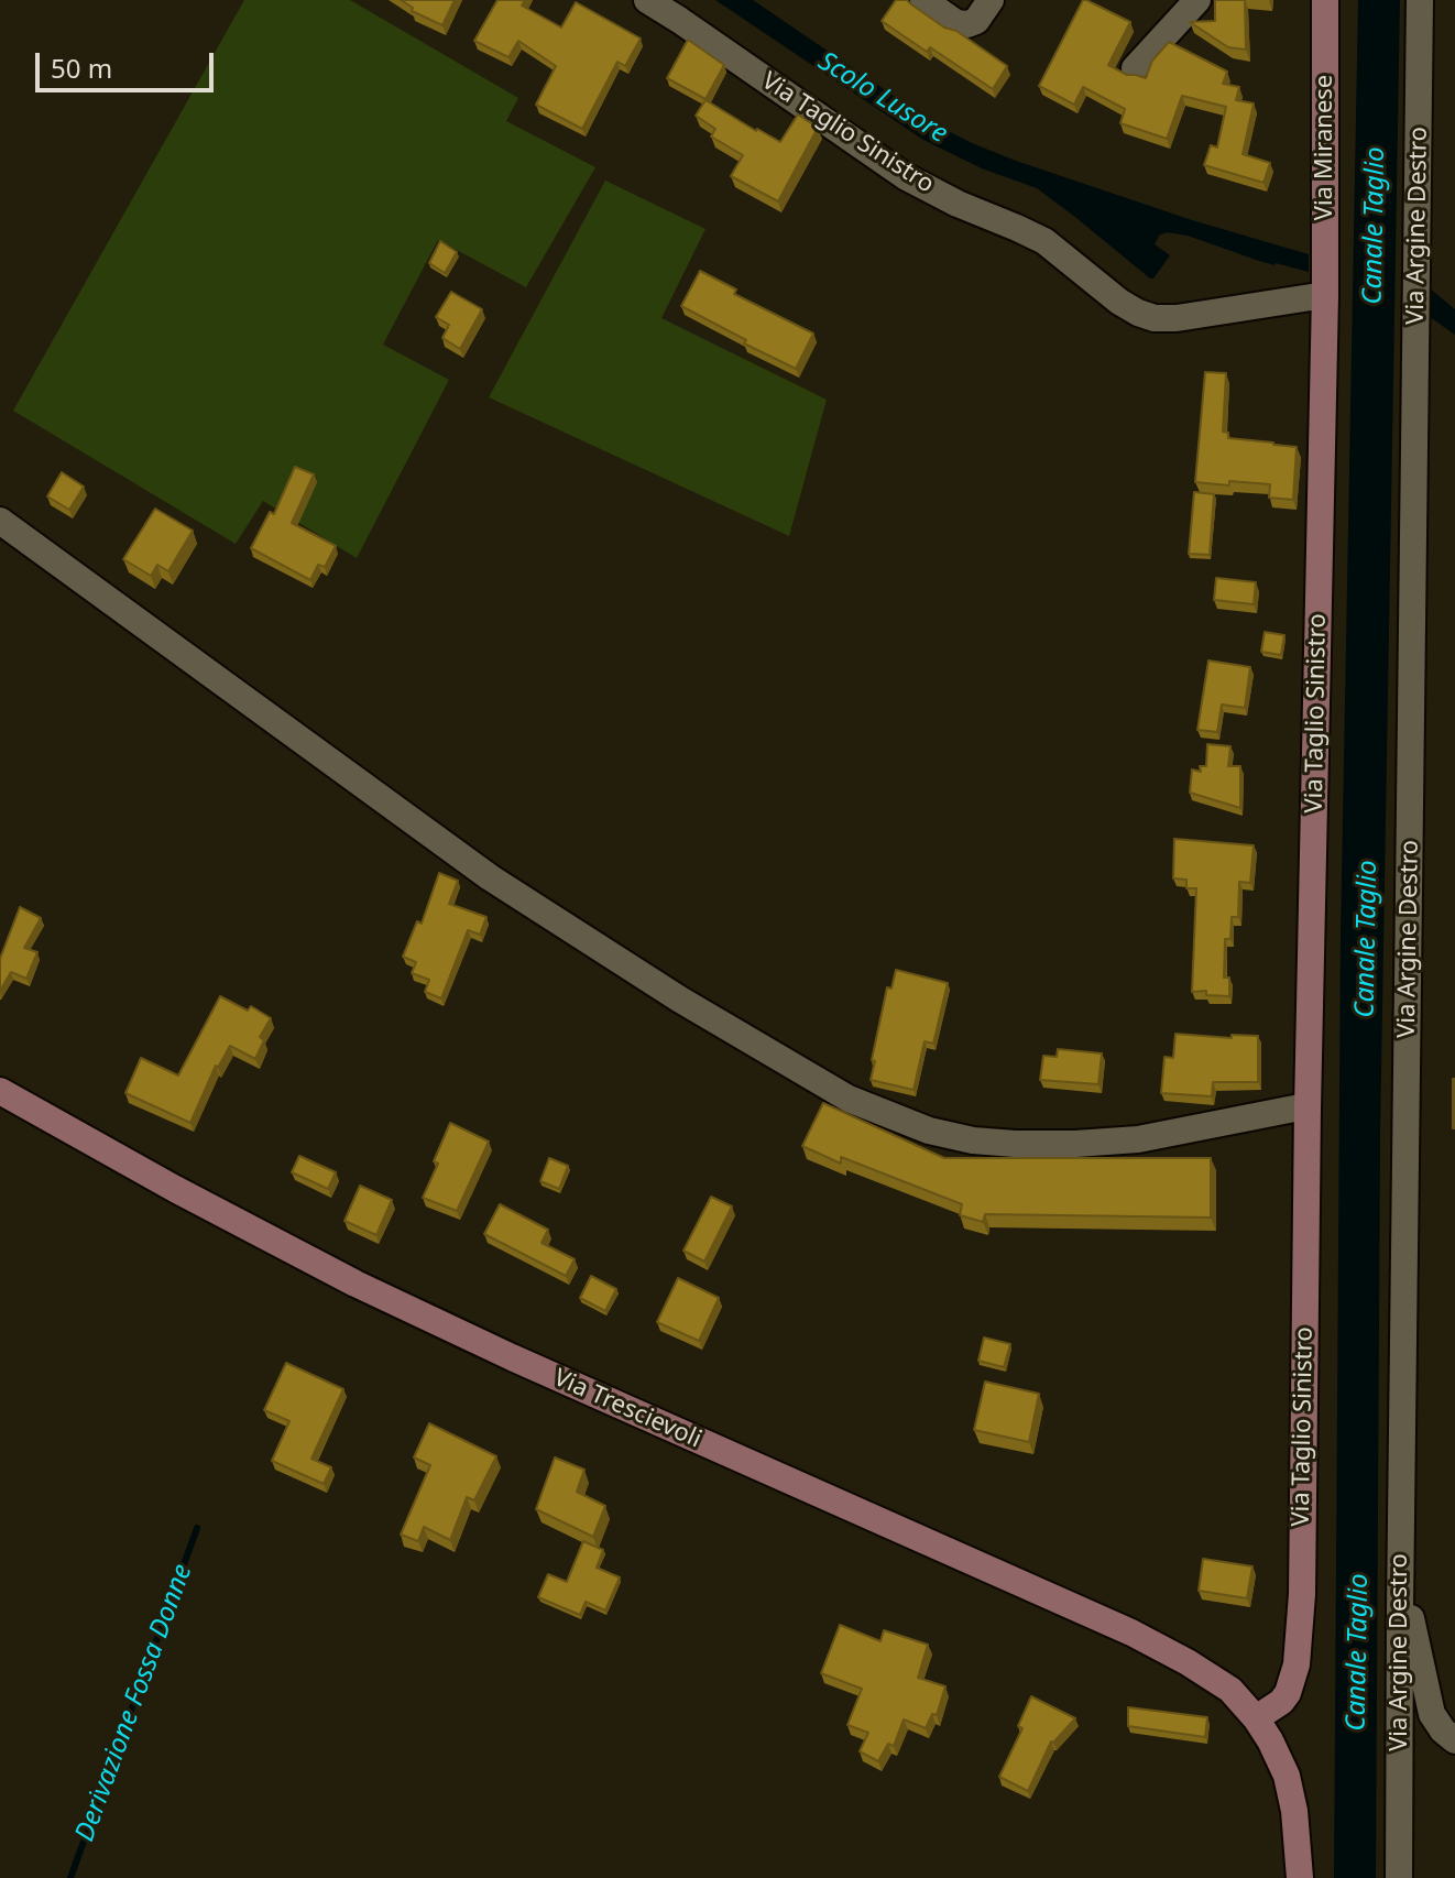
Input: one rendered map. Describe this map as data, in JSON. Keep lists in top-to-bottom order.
{
  "streets": {
    "main road": ["Via Taglio Sinistro", "Via Miranese", "Via Trescievoli"],
    "street": ["Via Argine Destro"]
  },
  "crossings": [
    ["Via Taglio Sinistro", "Via Miranese"],
    ["Via Taglio Sinistro", "Via Trescievoli"]
  ],
  "water": ["Scolo Lusore", "Canale Taglio", "Derivazione Fossa Donne"],
  "scale_bar": "50 m"
}
